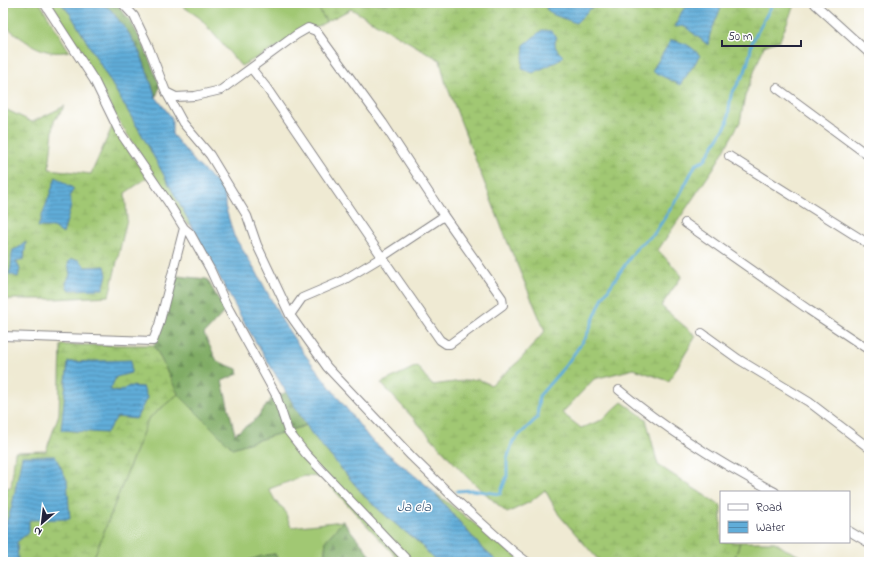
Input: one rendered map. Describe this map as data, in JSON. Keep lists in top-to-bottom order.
{
  "water": ["Ja ela"],
  "legend": ["Road", "Water"],
  "scale_bar": "50 m",
  "north": "bottom left"
}
